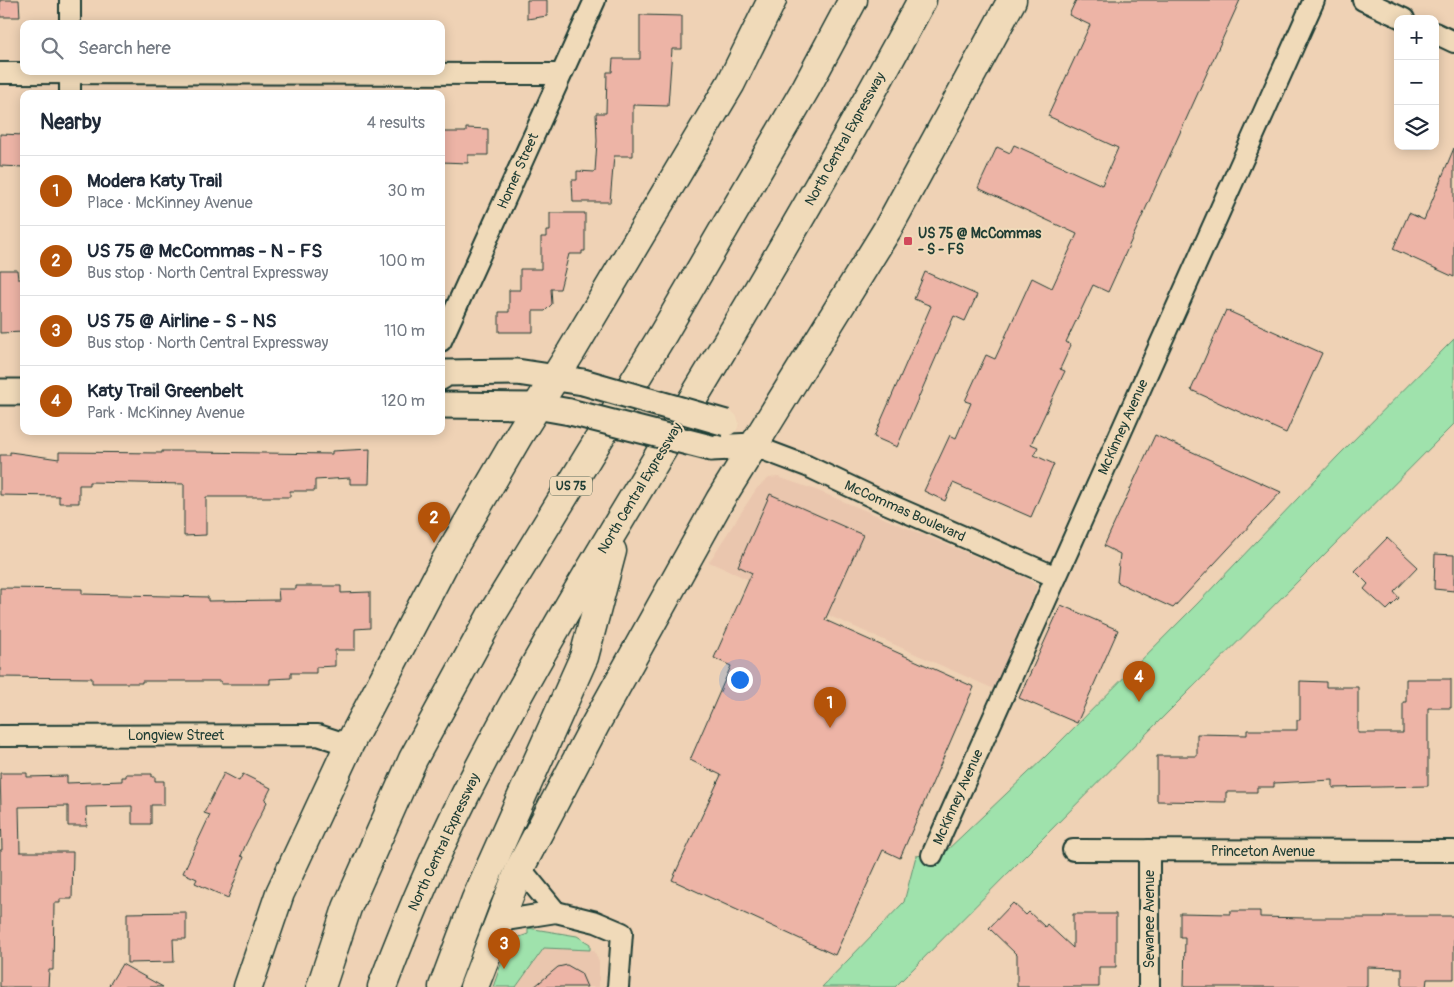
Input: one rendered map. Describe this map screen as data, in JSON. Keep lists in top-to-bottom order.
{
  "streets": {
    "main road": ["North Central Expressway", "US 75"],
    "street": [
      "Homer Street",
      "McKinney Avenue",
      "McCommas Boulevard",
      "Longview Street",
      "Princeton Avenue",
      "Sewanee Avenue"
    ]
  },
  "crossings": [
    ["McKinney Avenue", "McCommas Boulevard"],
    ["Princeton Avenue", "Sewanee Avenue"]
  ],
  "places": {
    "transit": ["US 75 @ McCommas - S - FS"]
  },
  "page": {
    "map_buttons": ["+", "−"],
    "search": "Search here",
    "heading": ["Nearby", "4 results"],
    "list": [
      {
        "mark": "1",
        "name": "Modera Katy Trail",
        "note": "Place · McKinney Avenue",
        "value": "30 m"
      },
      {
        "mark": "2",
        "name": "US 75 @ McCommas - N - FS",
        "note": "Bus stop · North Central Expressway",
        "value": "100 m"
      },
      {
        "mark": "3",
        "name": "US 75 @ Airline - S - NS",
        "note": "Bus stop · North Central Expressway",
        "value": "110 m"
      },
      {
        "mark": "4",
        "name": "Katy Trail Greenbelt",
        "note": "Park · McKinney Avenue",
        "value": "120 m"
      }
    ],
    "pins": [
      "2",
      "4",
      "1",
      "3"
    ]
  }
}
